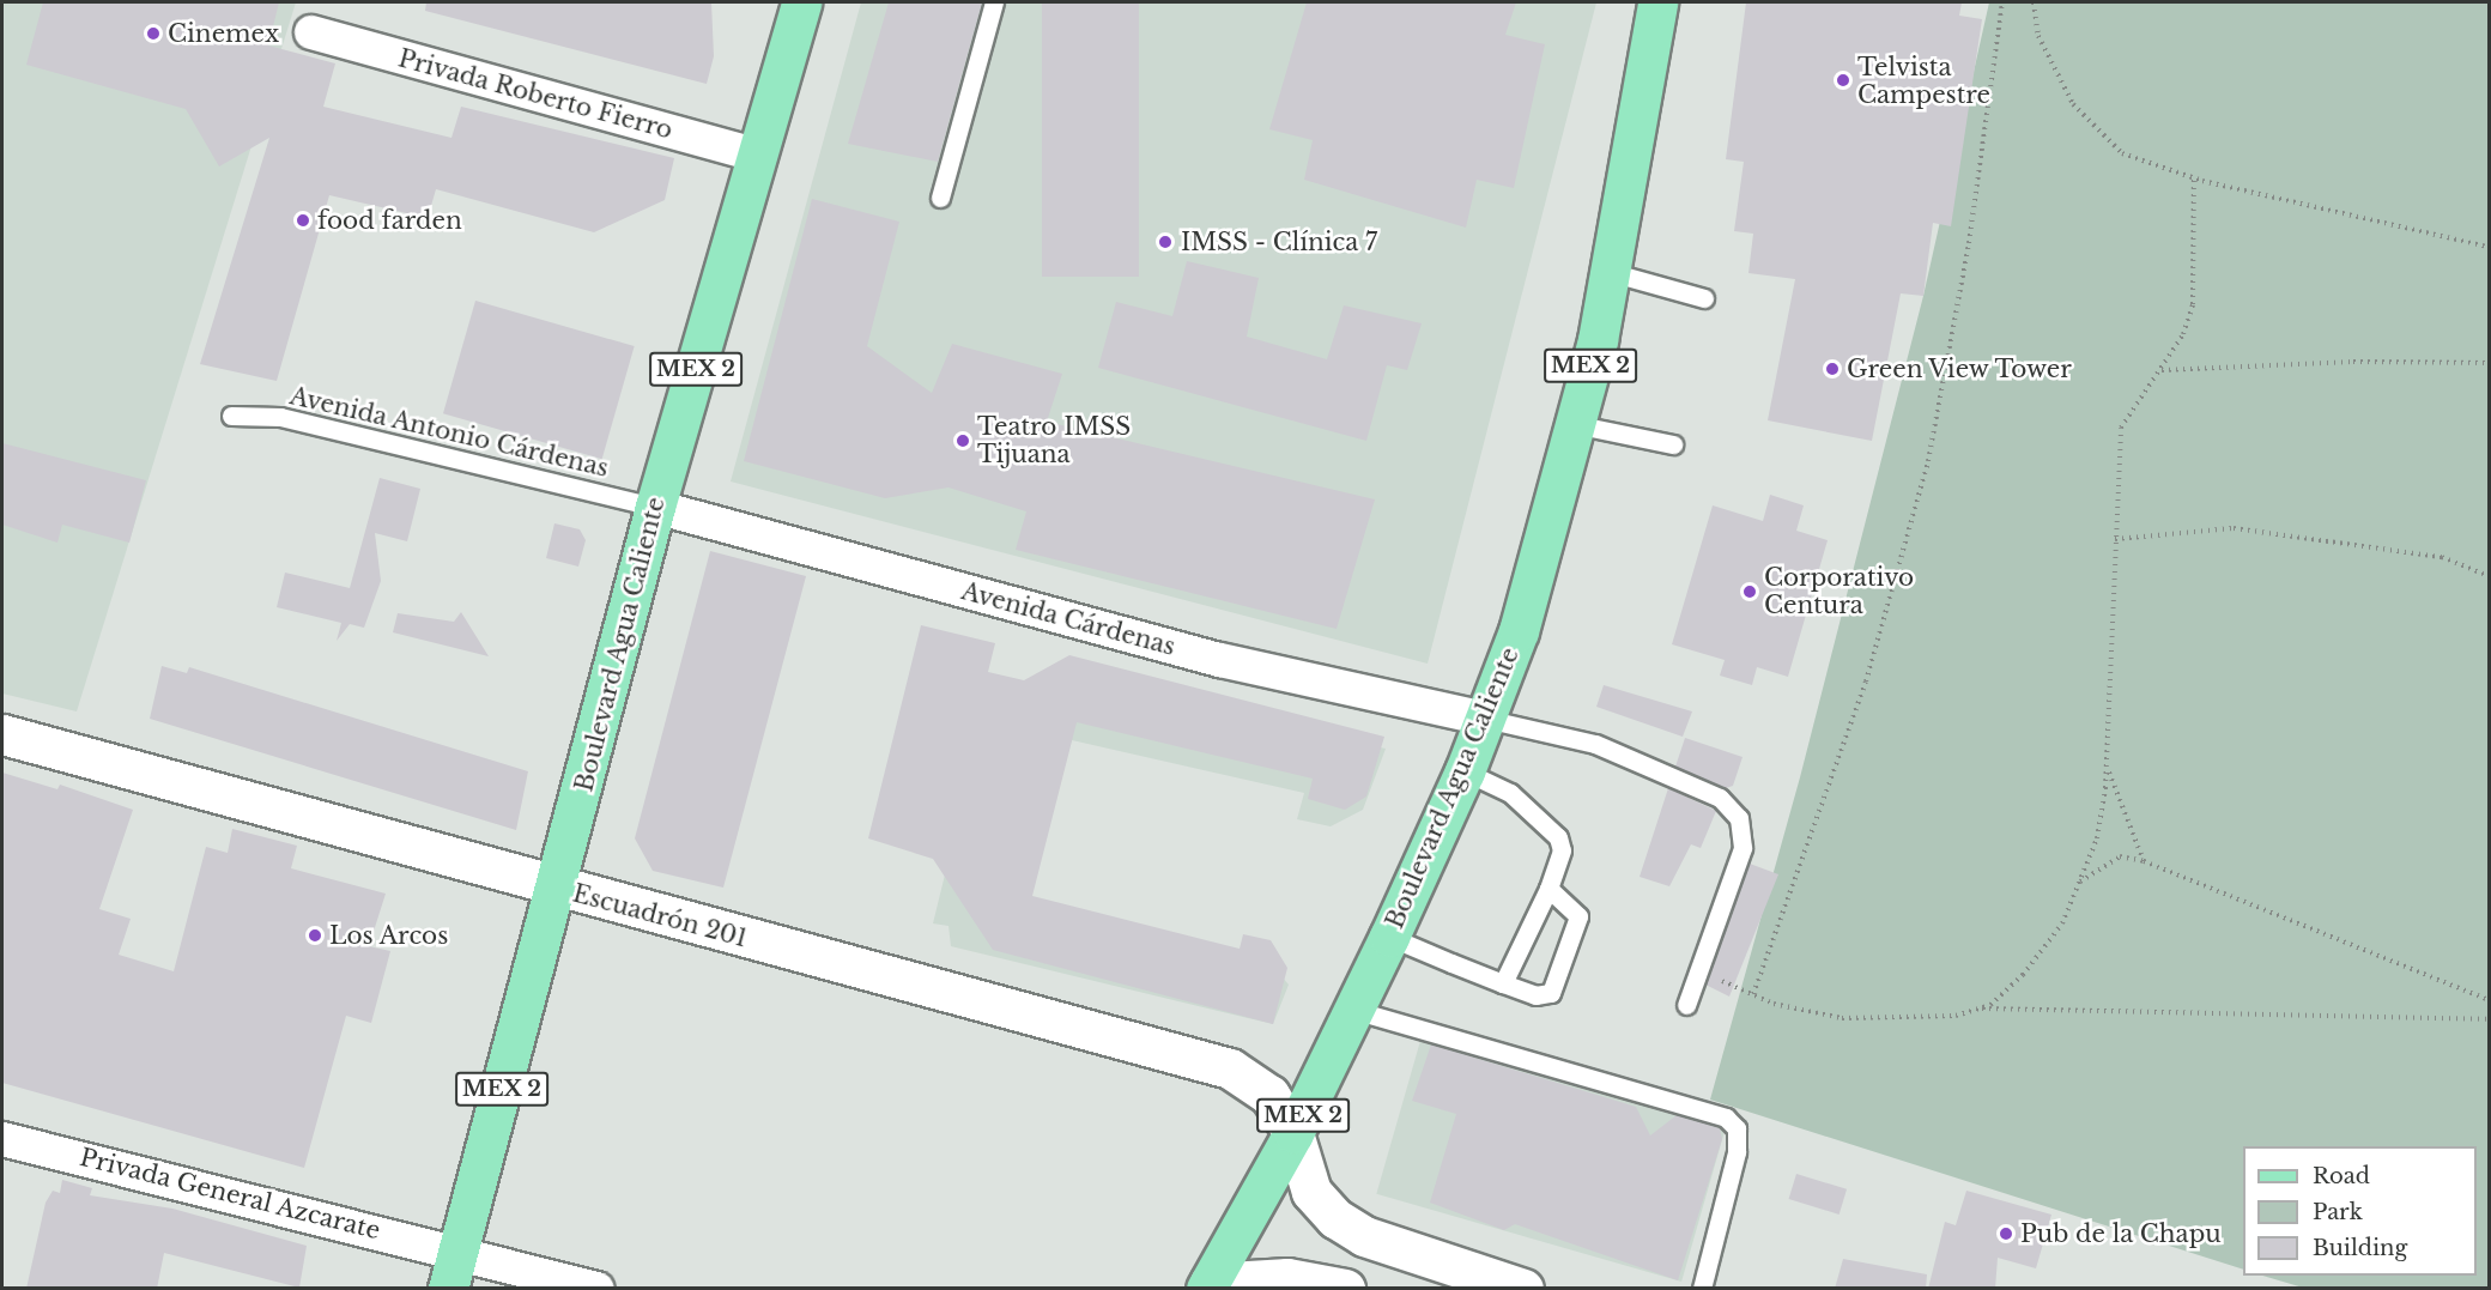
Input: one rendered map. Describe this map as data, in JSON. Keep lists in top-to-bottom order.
{
  "streets": {
    "main road": ["MEX 2", "Boulevard Agua Caliente"],
    "street": [
      "Privada Roberto Fierro",
      "Avenida Cárdenas",
      "Escuadrón 201",
      "Privada General Azcarate"
    ],
    "lane": ["Avenida Antonio Cárdenas"]
  },
  "crossings": [
    ["Privada Roberto Fierro", "Boulevard Agua Caliente"],
    ["Avenida Antonio Cárdenas", "Avenida Cárdenas"],
    ["Avenida Antonio Cárdenas", "Boulevard Agua Caliente"],
    ["Avenida Cárdenas", "Boulevard Agua Caliente"],
    ["Boulevard Agua Caliente", "Escuadrón 201"],
    ["Boulevard Agua Caliente", "Privada General Azcarate"]
  ],
  "places": [
    "Cinemex",
    "Telvista Campestre",
    "food farden",
    "IMSS - Clínica 7",
    "Green View Tower",
    "Teatro IMSS Tijuana",
    "Corporativo Centura",
    "Los Arcos",
    "Pub de la Chapu"
  ],
  "legend": ["Road", "Park", "Building"]
}
